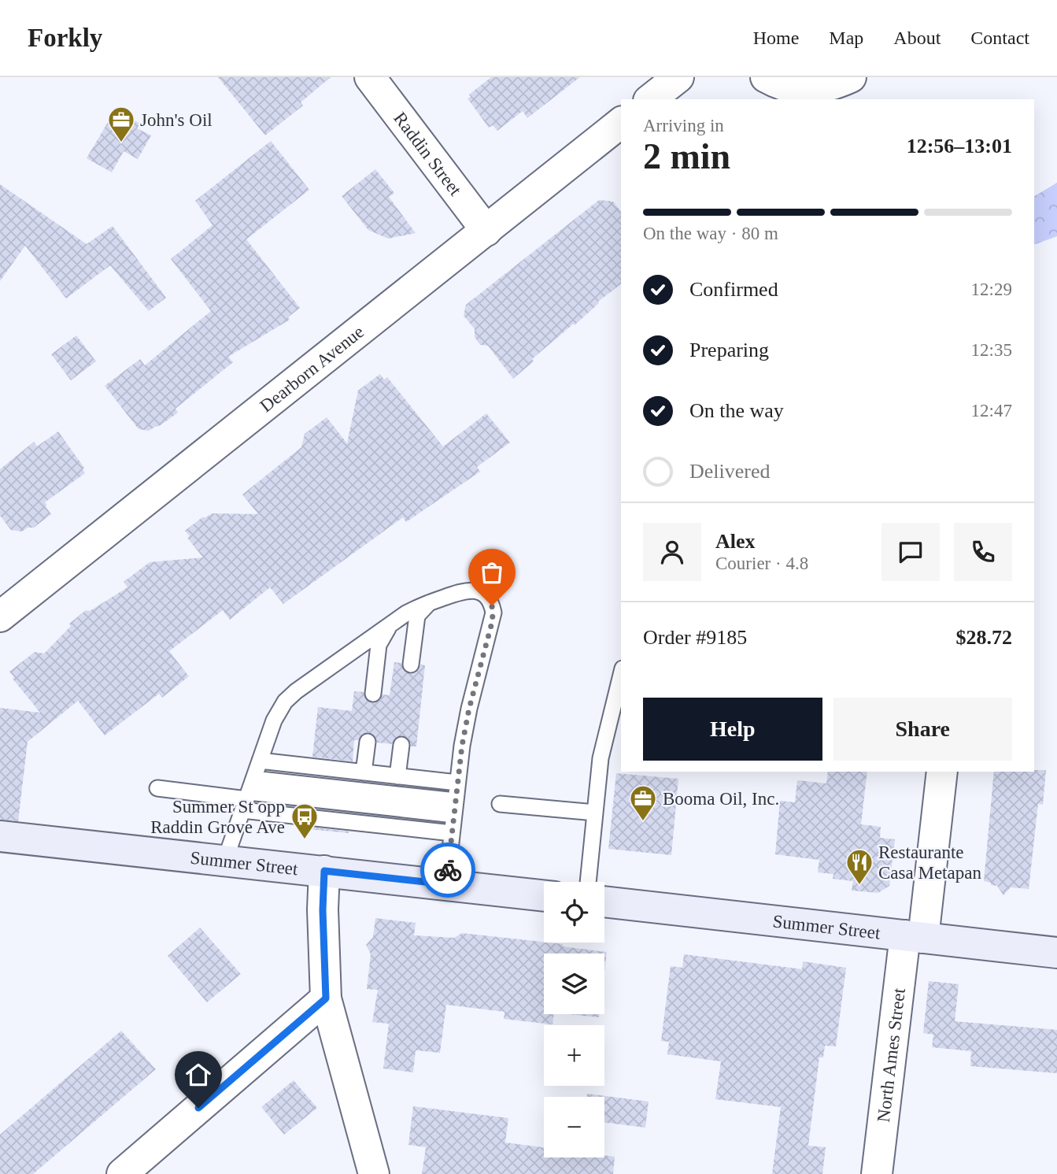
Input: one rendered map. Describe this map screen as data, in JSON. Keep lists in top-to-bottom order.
{
  "streets": {
    "main road": ["Summer Street"],
    "street": ["Raddin Street", "Dearborn Avenue", "North Ames Street"]
  },
  "crossings": [
    ["Raddin Street", "Dearborn Avenue"],
    ["Summer Street", "North Ames Street"]
  ],
  "places": {
    "office": ["John's Oil", "Booma Oil, Inc."],
    "bus stop": ["Summer St opp Raddin Grove Ave"],
    "restaurant": ["Restaurante Casa Metapan"]
  },
  "page": {
    "header": "Forkly",
    "nav": [
      "Home",
      "Map",
      "About",
      "Contact"
    ],
    "heading": ["2 min", "Arriving in", "12:56–13:01"],
    "panel": [
      "Alex",
      "Courier · 4.8",
      "Order #9185",
      "$28.72"
    ],
    "bar": "On the way · 80 m",
    "list": [
      ["Confirmed", "12:29"],
      ["Preparing", "12:35"],
      ["On the way", "12:47"],
      "Delivered"
    ],
    "buttons": ["Help", "Share"],
    "map_buttons": ["+", "−"]
  }
}
